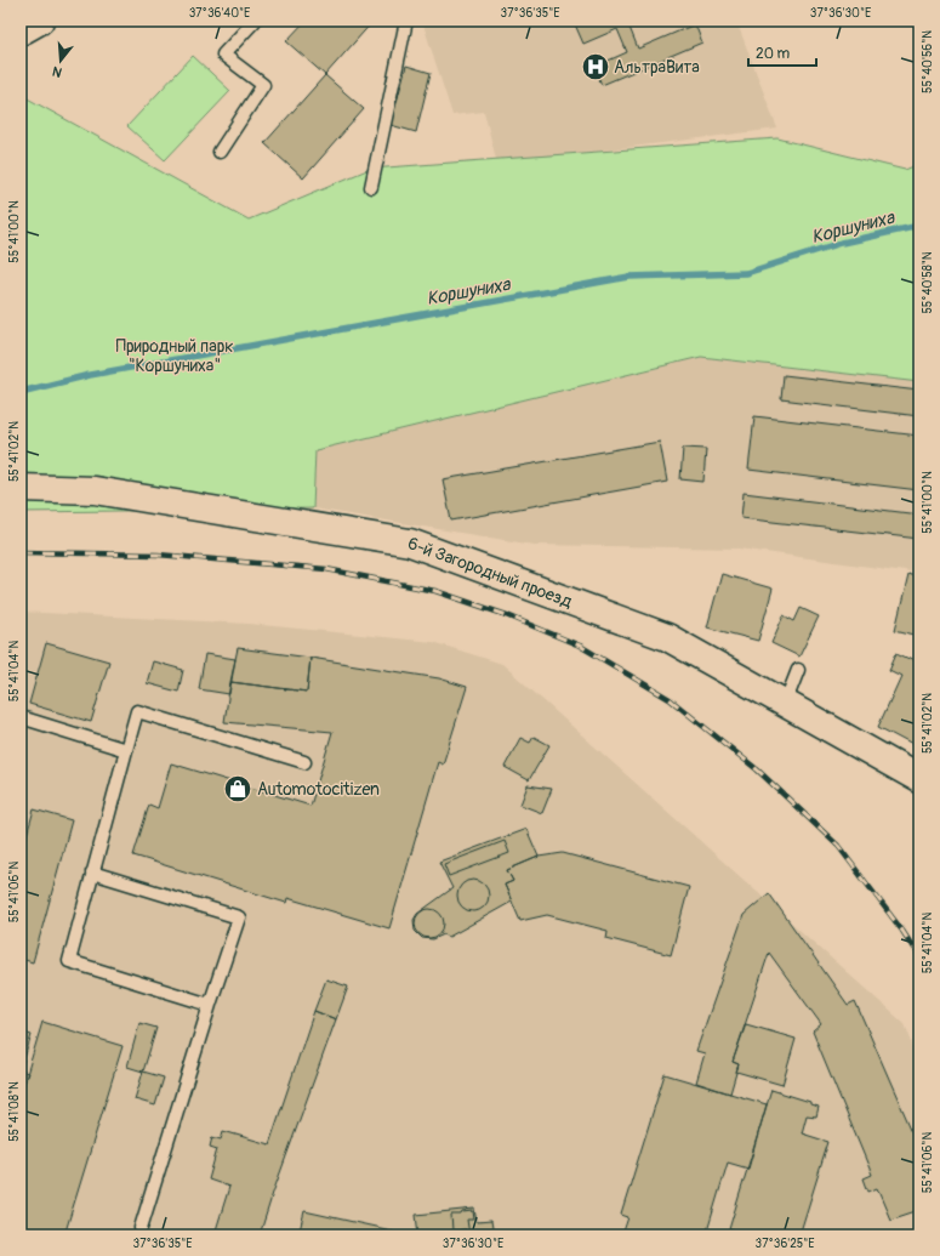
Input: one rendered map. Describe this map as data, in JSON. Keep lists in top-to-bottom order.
{
  "streets": {
    "street": ["6-й Загородный проезд"]
  },
  "water": ["Коршуниха"],
  "parks": ["Природный парк \"Коршуниха\""],
  "places": {
    "hospital": ["АльтраВита"],
    "shop": ["Automotocitizen"]
  },
  "scale_bar": "20 m",
  "north": "bottom",
  "coordinates": [
    "37°36'40\"E",
    "37°36'35\"E",
    "37°36'30\"E",
    "55°40'56\"N",
    "55°41'00\"N",
    "55°40'58\"N",
    "55°41'02\"N",
    "55°41'04\"N",
    "55°41'06\"N",
    "55°41'08\"N",
    "37°36'25\"E"
  ]
}
